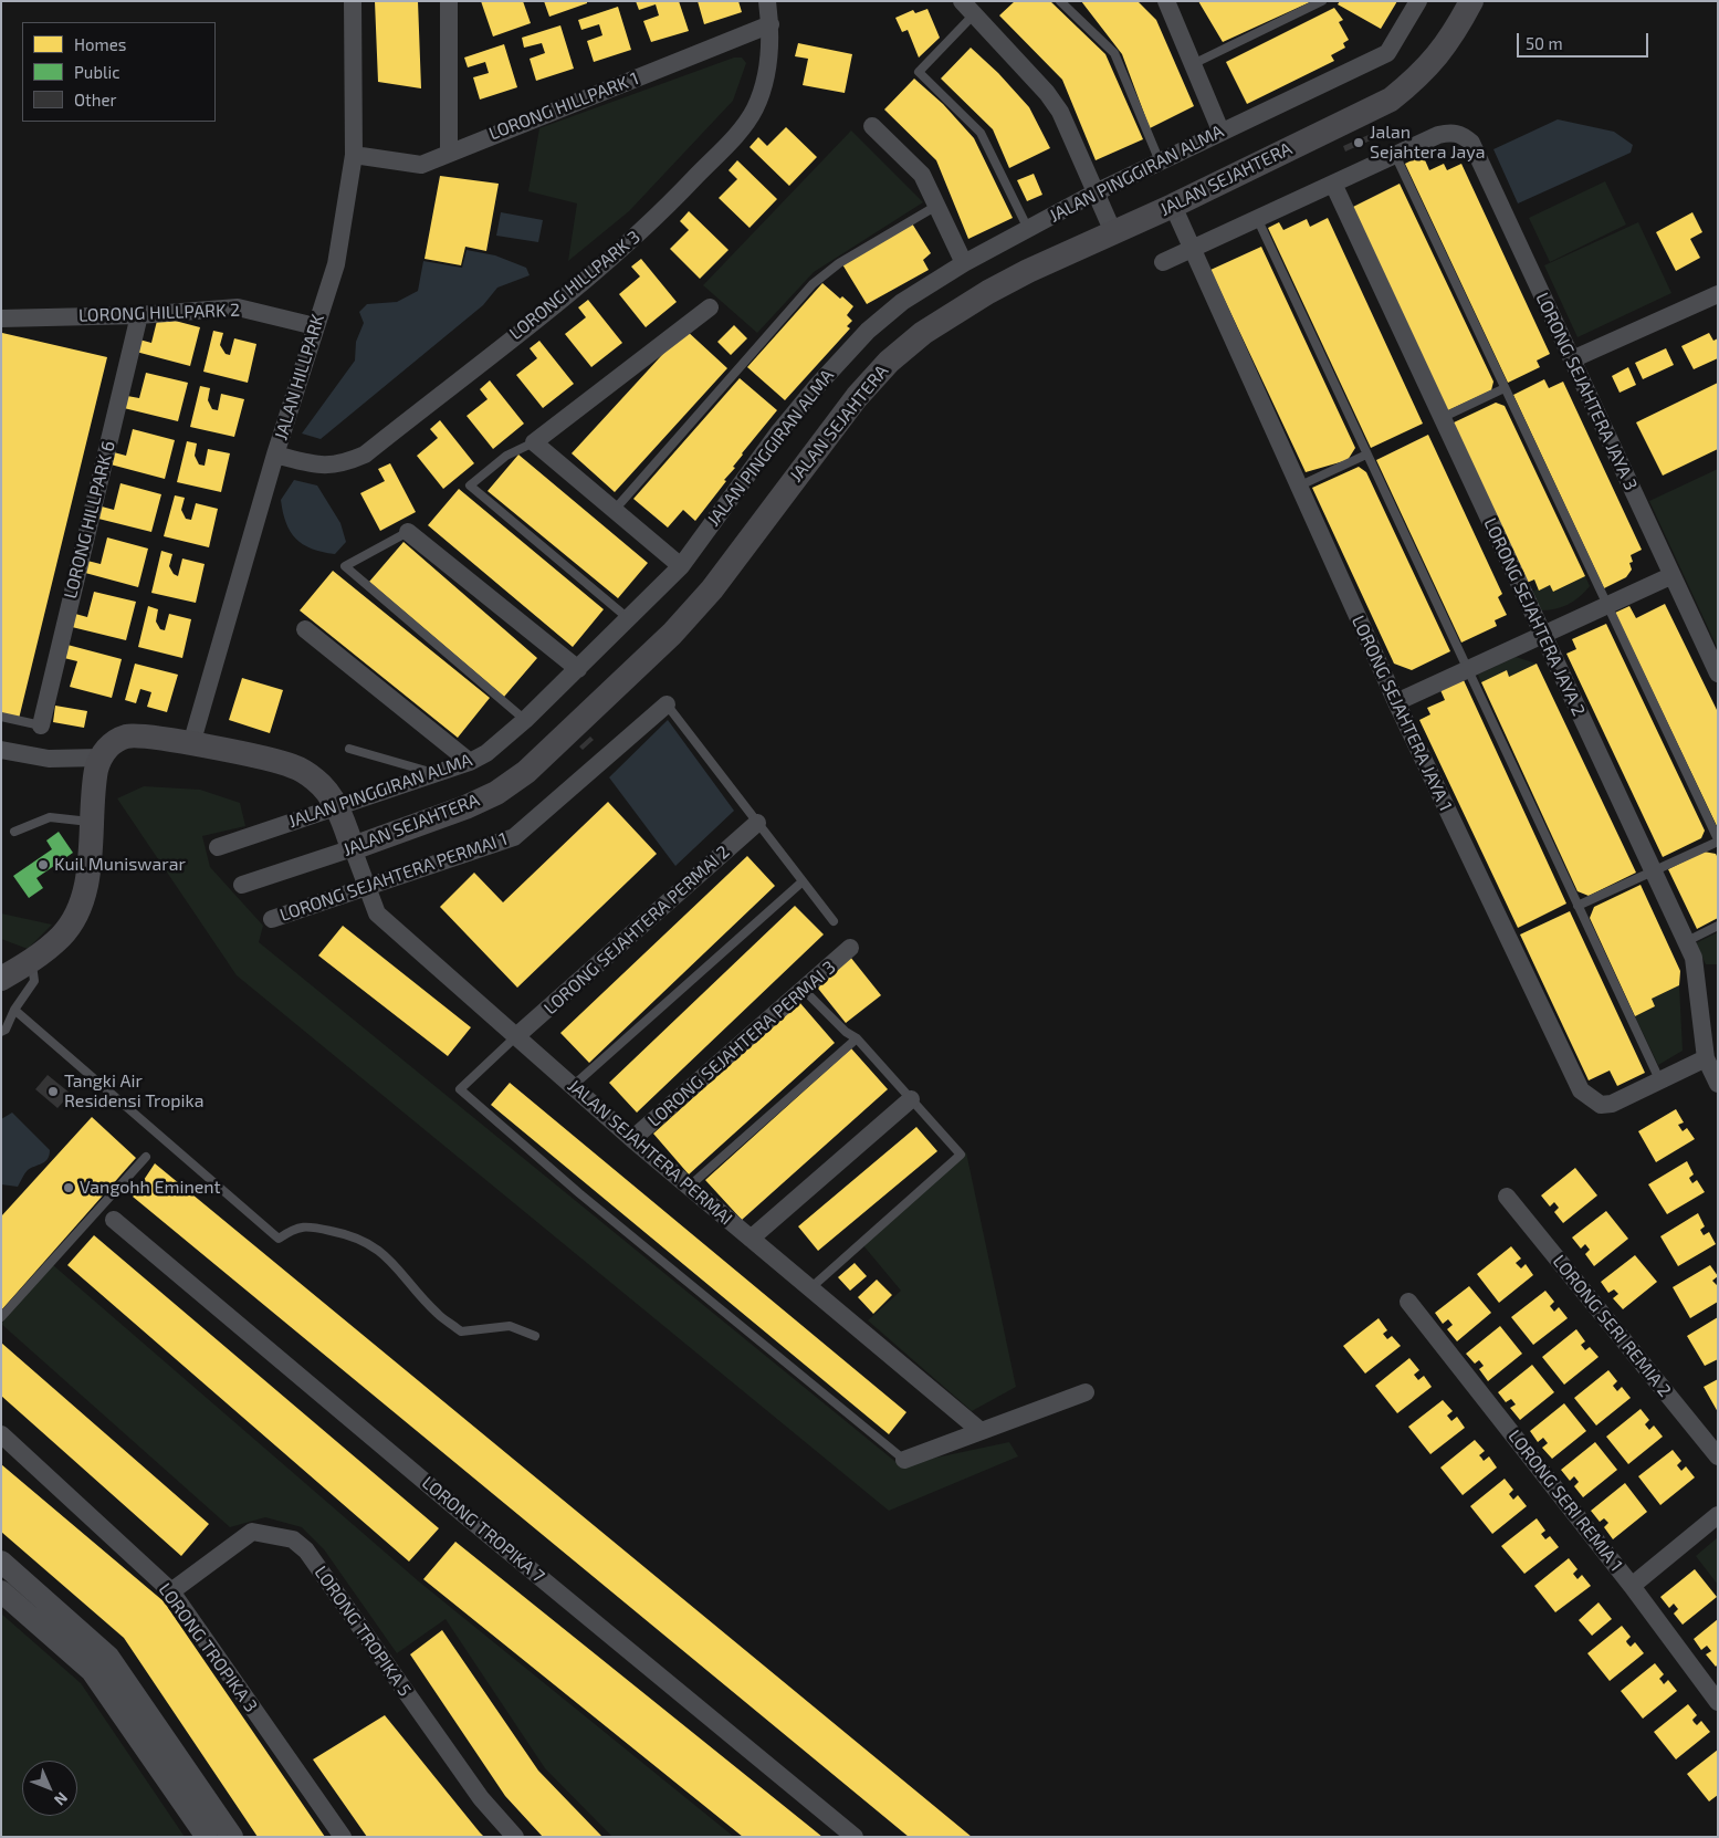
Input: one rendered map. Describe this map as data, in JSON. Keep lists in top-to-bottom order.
{
  "streets": {
    "main road": ["JALAN SEJAHTERA"],
    "street": [
      "LORONG HILLPARK 1",
      "JALAN PINGGIRAN ALMA",
      "LORONG HILLPARK 3",
      "LORONG HILLPARK 2",
      "JALAN HILLPARK",
      "LORONG SEJAHTERA JAYA 3",
      "LORONG HILLPARK 6",
      "LORONG SEJAHTERA JAYA 2",
      "LORONG SEJAHTERA JAYA 1",
      "LORONG SEJAHTERA PERMAI 1",
      "LORONG SEJAHTERA PERMAI 2",
      "LORONG SEJAHTERA PERMAI 3",
      "JALAN SEJAHTERA PERMAI",
      "LORONG SERI REMIA 2",
      "LORONG SERI REMIA 1",
      "LORONG TROPIKA 7",
      "LORONG TROPIKA 5",
      "LORONG TROPIKA 3"
    ]
  },
  "crossings": [
    ["LORONG HILLPARK 1", "LORONG HILLPARK 3"],
    ["LORONG HILLPARK 1", "JALAN HILLPARK"],
    ["JALAN SEJAHTERA", "LORONG SEJAHTERA JAYA 1"],
    ["JALAN SEJAHTERA", "JALAN SEJAHTERA PERMAI"],
    ["LORONG HILLPARK 3", "JALAN HILLPARK"],
    ["LORONG HILLPARK 2", "JALAN HILLPARK"],
    ["LORONG HILLPARK 2", "LORONG HILLPARK 6"],
    ["LORONG SEJAHTERA JAYA 2", "LORONG SEJAHTERA JAYA 1"],
    ["LORONG SEJAHTERA PERMAI 1", "JALAN SEJAHTERA PERMAI"],
    ["LORONG SEJAHTERA PERMAI 2", "JALAN SEJAHTERA PERMAI"],
    ["LORONG SEJAHTERA PERMAI 3", "JALAN SEJAHTERA PERMAI"],
    ["LORONG TROPIKA 5", "LORONG TROPIKA 3"]
  ],
  "places": [
    "Jalan Sejahtera Jaya",
    "Kuil Muniswarar",
    "Tangki Air Residensi Tropika",
    "Vangohh Eminent"
  ],
  "legend": ["Homes", "Public", "Other"],
  "scale_bar": "50 m",
  "north": "bottom right"
}
